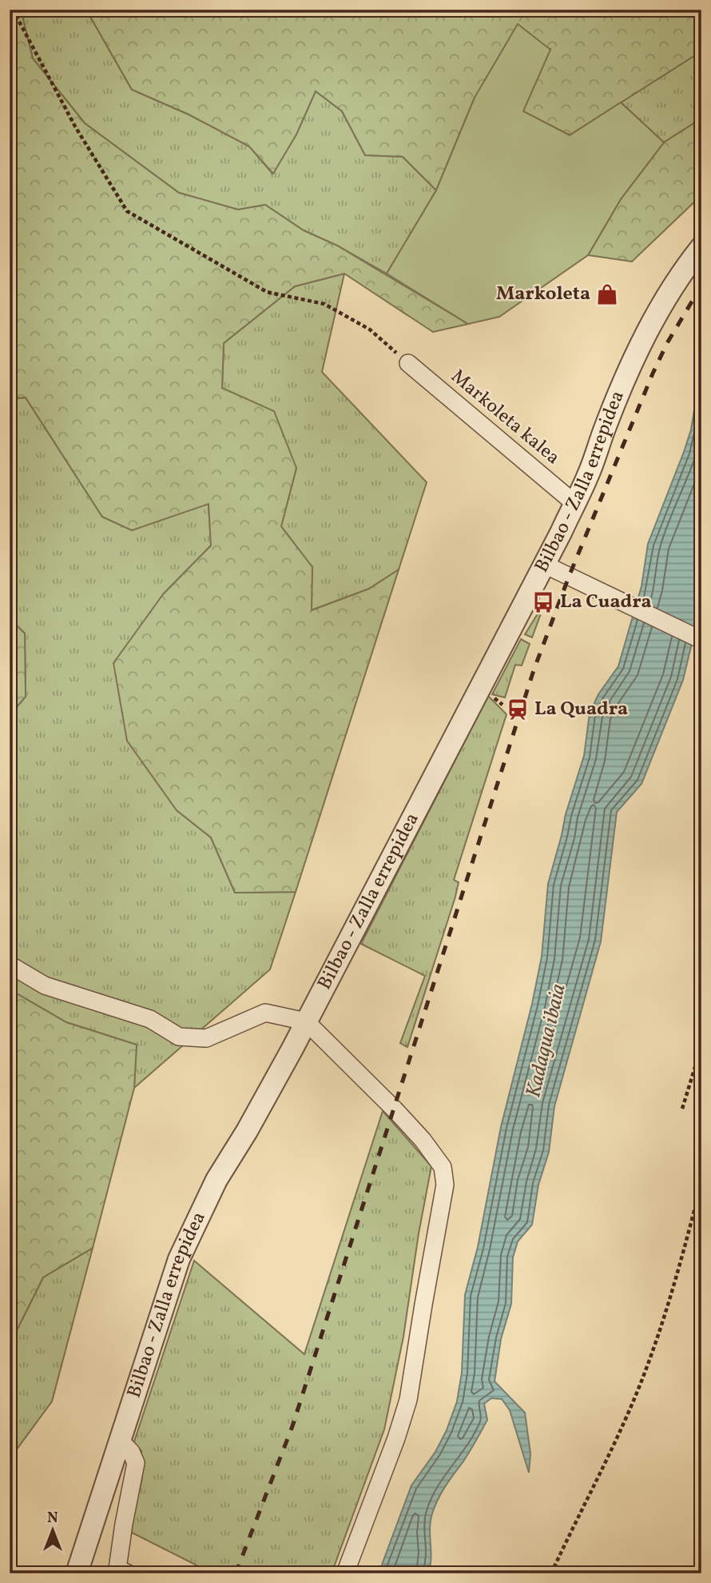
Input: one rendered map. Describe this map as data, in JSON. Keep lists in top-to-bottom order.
{
  "streets": {
    "street": ["Markoleta kalea", "Bilbao - Zalla errepidea"]
  },
  "crossings": [
    ["Markoleta kalea", "Bilbao - Zalla errepidea"]
  ],
  "water": ["Kadagua ibaia"],
  "places": {
    "shop": ["Markoleta"],
    "bus stop": ["La Cuadra"],
    "station": ["La Quadra"]
  },
  "north": "top"
}
